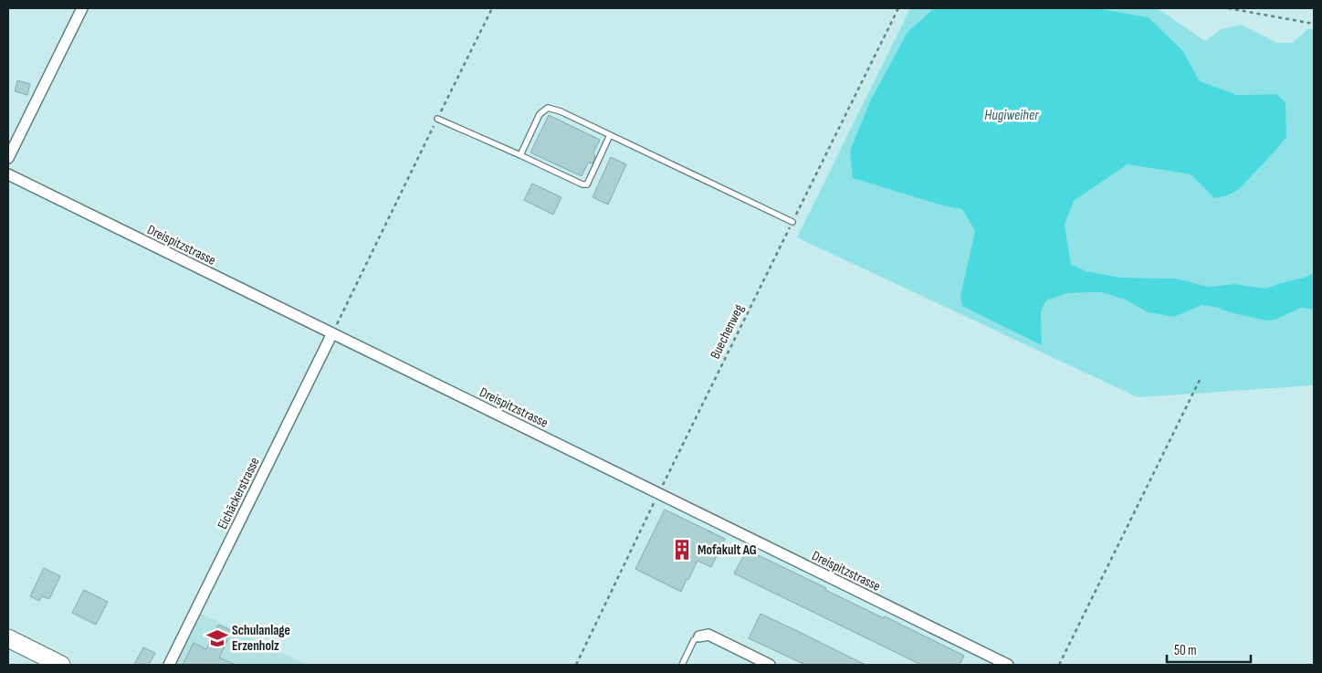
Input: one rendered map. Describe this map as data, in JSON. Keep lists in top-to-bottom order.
{
  "streets": {
    "street": ["Dreispitzstrasse", "Eichäckerstrasse"],
    "path": ["Buechenweg"]
  },
  "crossings": [
    ["Dreispitzstrasse", "Buechenweg"],
    ["Dreispitzstrasse", "Eichäckerstrasse"]
  ],
  "water": ["Hugiweiher"],
  "places": {
    "building": ["Mofakult AG"],
    "school or university": ["Schulanlage Erzenholz"]
  },
  "scale_bar": "50 m"
}
